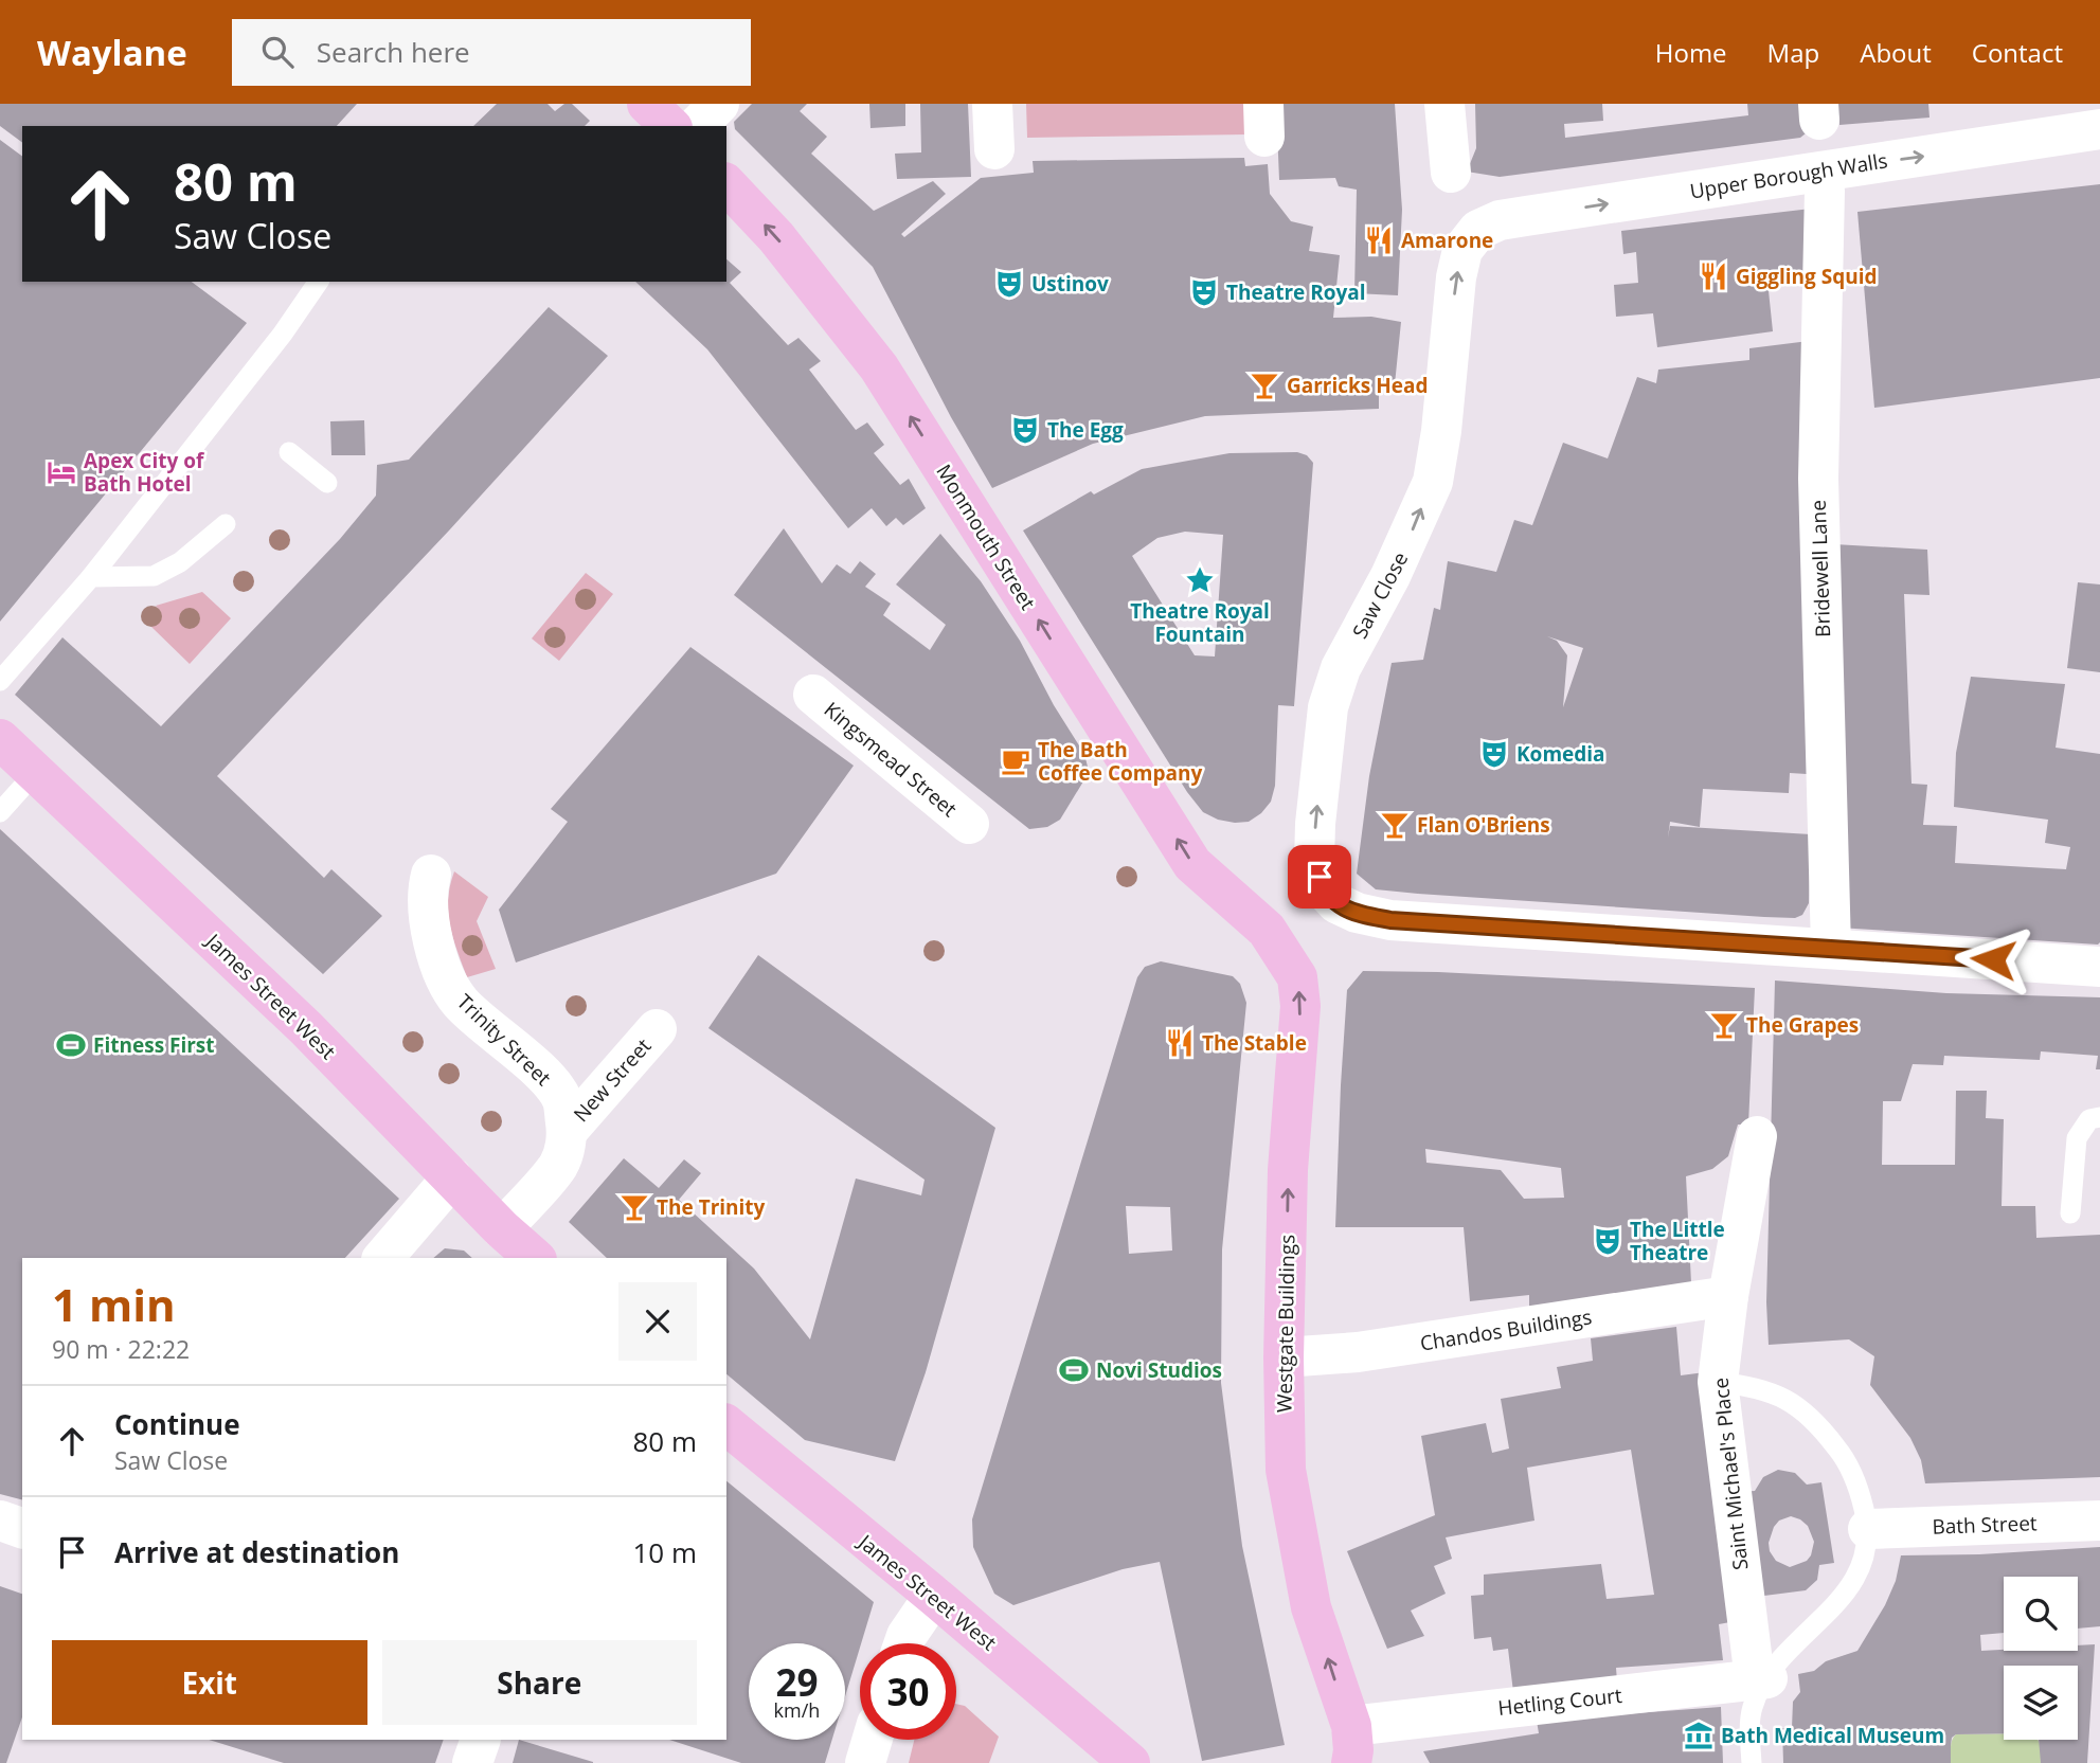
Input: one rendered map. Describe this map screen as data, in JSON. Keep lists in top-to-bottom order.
{
  "streets": {
    "street": [
      "Upper Borough Walls",
      "Monmouth Street",
      "Bridewell Lane",
      "Saw Close",
      "Kingsmead Street",
      "James Street West",
      "Trinity Street",
      "New Street",
      "Westgate Buildings",
      "Chandos Buildings",
      "Saint Michael's Place",
      "Bath Street",
      "Hetling Court"
    ]
  },
  "crossings": [
    ["Upper Borough Walls", "Saw Close"],
    ["Monmouth Street", "Westgate Buildings"],
    ["Bridewell Lane", "Saw Close"],
    ["Trinity Street", "New Street"],
    ["Westgate Buildings", "Chandos Buildings"],
    ["Westgate Buildings", "Hetling Court"],
    ["Chandos Buildings", "Saint Michael's Place"],
    ["Saint Michael's Place", "Hetling Court"]
  ],
  "one_way": ["Upper Borough Walls", "Monmouth Street", "Westgate Buildings"],
  "places": {
    "restaurant": ["Amarone", "Giggling Squid", "The Stable"],
    "theatre": [
      "Ustinov",
      "Theatre Royal",
      "The Egg",
      "Komedia",
      "The Little Theatre"
    ],
    "bar": [
      "Garricks Head",
      "Flan O'Briens",
      "The Grapes",
      "The Trinity"
    ],
    "hotel": ["Apex City of Bath Hotel"],
    "place": ["Theatre Royal Fountain"],
    "cafe": ["The Bath Coffee Company"],
    "sports": ["Fitness First", "Novi Studios"],
    "museum": ["Bath Medical Museum"]
  },
  "page": {
    "header": "Waylane",
    "search": "Search here",
    "nav": [
      "Home",
      "Map",
      "About",
      "Contact"
    ],
    "turn": ["80 m", "Saw Close"],
    "heading": ["1 min", "90 m · 22:22"],
    "list": [
      {
        "name": "Continue",
        "note": "Saw Close",
        "value": "80 m"
      },
      {
        "name": "Arrive at destination",
        "value": "10 m"
      }
    ],
    "buttons": ["Exit", "Share"],
    "speed": "29 km/h",
    "limit": "30"
  }
}
